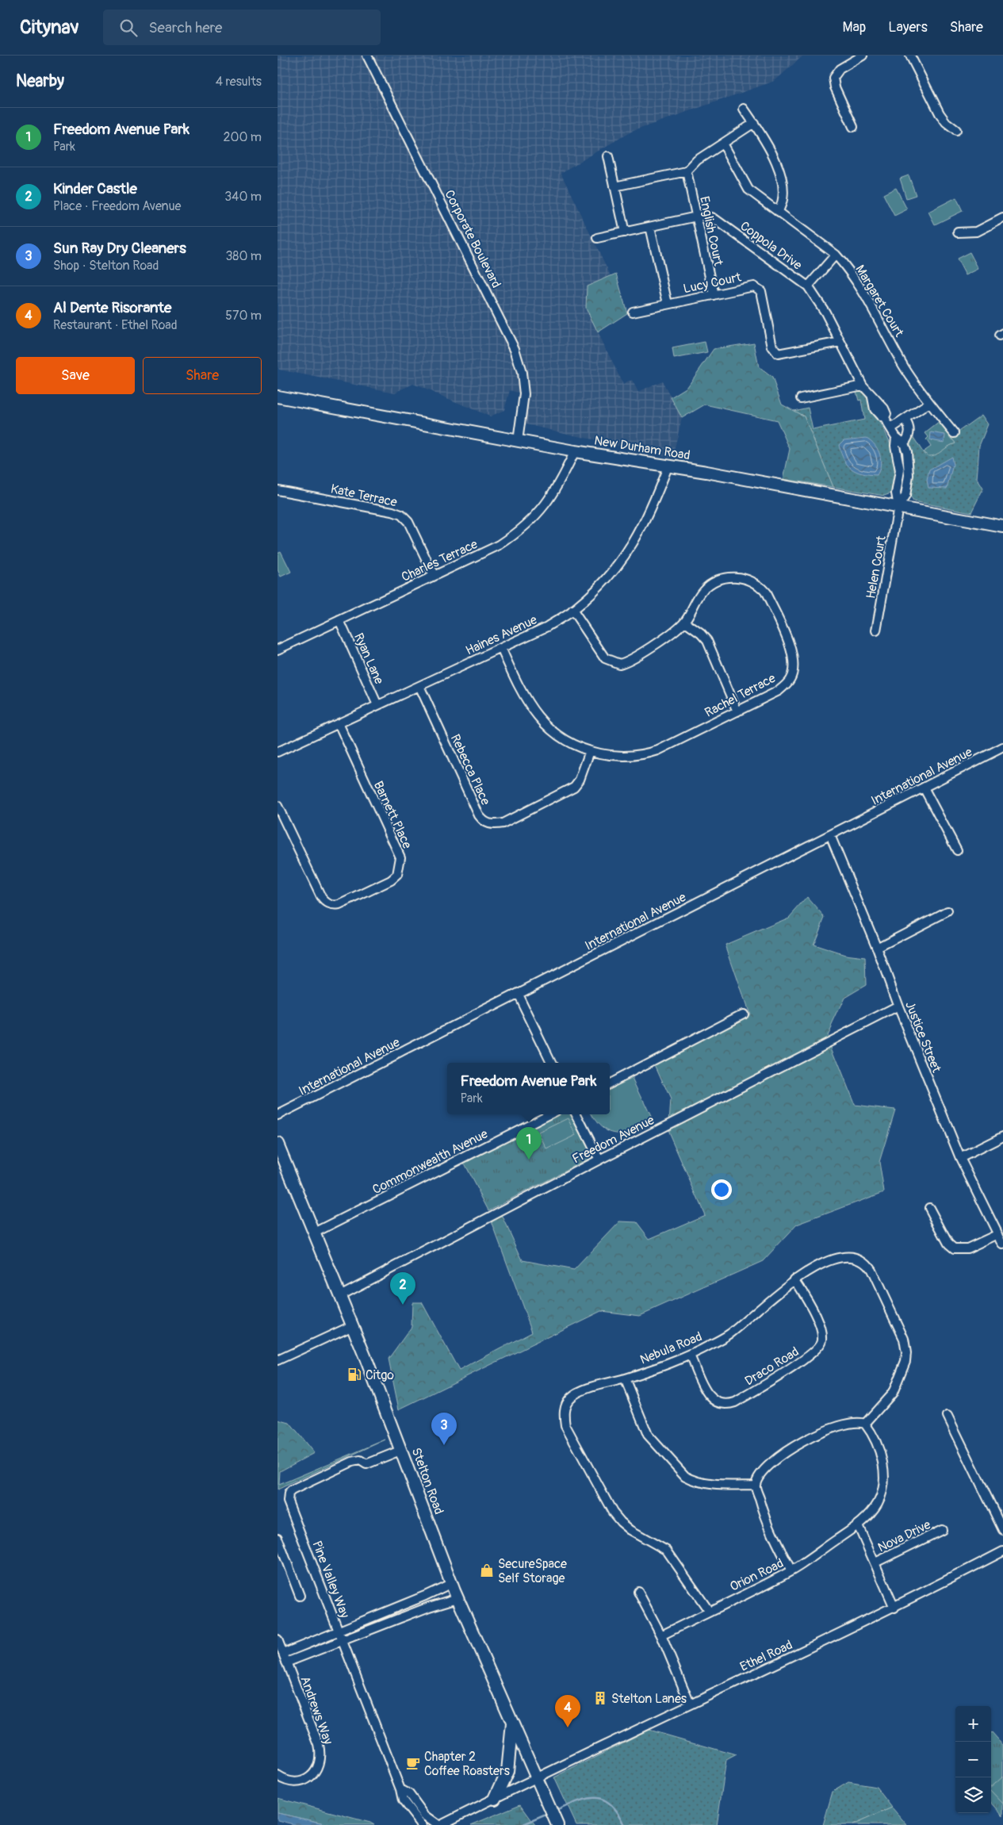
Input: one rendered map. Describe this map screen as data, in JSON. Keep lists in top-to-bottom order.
{
  "streets": {
    "main road": ["New Durham Road", "Stelton Road"],
    "street": [
      "English Court",
      "Corporate Boulevard",
      "Coppola Drive",
      "Lucy Court",
      "Margaret Court",
      "Kate Terrace",
      "Charles Terrace",
      "Helen Court",
      "Haines Avenue",
      "Ryan Lane",
      "Rachel Terrace",
      "Rebecca Place",
      "International Avenue",
      "Barnett Place",
      "Justice Street",
      "Freedom Avenue",
      "Commonwealth Avenue",
      "Nebula Road",
      "Draco Road",
      "Nova Drive",
      "Orion Road",
      "Pine Valley Way",
      "Ethel Road",
      "Andrews Way"
    ]
  },
  "crossings": [
    ["English Court", "Coppola Drive"],
    ["English Court", "Lucy Court"],
    ["Corporate Boulevard", "New Durham Road"],
    ["Coppola Drive", "Lucy Court"],
    ["Coppola Drive", "New Durham Road"],
    ["Coppola Drive", "Helen Court"],
    ["New Durham Road", "Charles Terrace"],
    ["New Durham Road", "Helen Court"],
    ["New Durham Road", "Haines Avenue"],
    ["Kate Terrace", "Charles Terrace"],
    ["Charles Terrace", "Ryan Lane"],
    ["Haines Avenue", "Ryan Lane"],
    ["Haines Avenue", "Rachel Terrace"],
    ["Haines Avenue", "Rebecca Place"],
    ["Haines Avenue", "Barnett Place"],
    ["Rachel Terrace", "Rebecca Place"],
    ["International Avenue", "Justice Street"],
    ["Justice Street", "Freedom Avenue"],
    ["Freedom Avenue", "Stelton Road"],
    ["Commonwealth Avenue", "Stelton Road"],
    ["Nebula Road", "Draco Road"],
    ["Nebula Road", "Orion Road"],
    ["Stelton Road", "Pine Valley Way"],
    ["Stelton Road", "Ethel Road"],
    ["Pine Valley Way", "Ethel Road"]
  ],
  "places": {
    "fuel station": ["Citgo"],
    "shop": ["SecureSpace Self Storage"],
    "building": ["Stelton Lanes"],
    "cafe": ["Chapter 2 Coffee Roasters"]
  },
  "page": {
    "header": "Citynav",
    "search": "Search here",
    "nav": ["Map", "Layers", "Share"],
    "heading": ["Nearby", "4 results"],
    "list": [
      {
        "mark": "1",
        "name": "Freedom Avenue Park",
        "note": "Park",
        "value": "200 m"
      },
      {
        "mark": "2",
        "name": "Kinder Castle",
        "note": "Place · Freedom Avenue",
        "value": "340 m"
      },
      {
        "mark": "3",
        "name": "Sun Ray Dry Cleaners",
        "note": "Shop · Stelton Road",
        "value": "380 m"
      },
      {
        "mark": "4",
        "name": "Al Dente Risorante",
        "note": "Restaurant · Ethel Road",
        "value": "570 m"
      }
    ],
    "buttons": ["Save", "Share"],
    "popup": ["Freedom Avenue Park", "Park"],
    "pins": [
      "1",
      "2",
      "3",
      "4"
    ],
    "map_buttons": ["+", "−"]
  }
}
